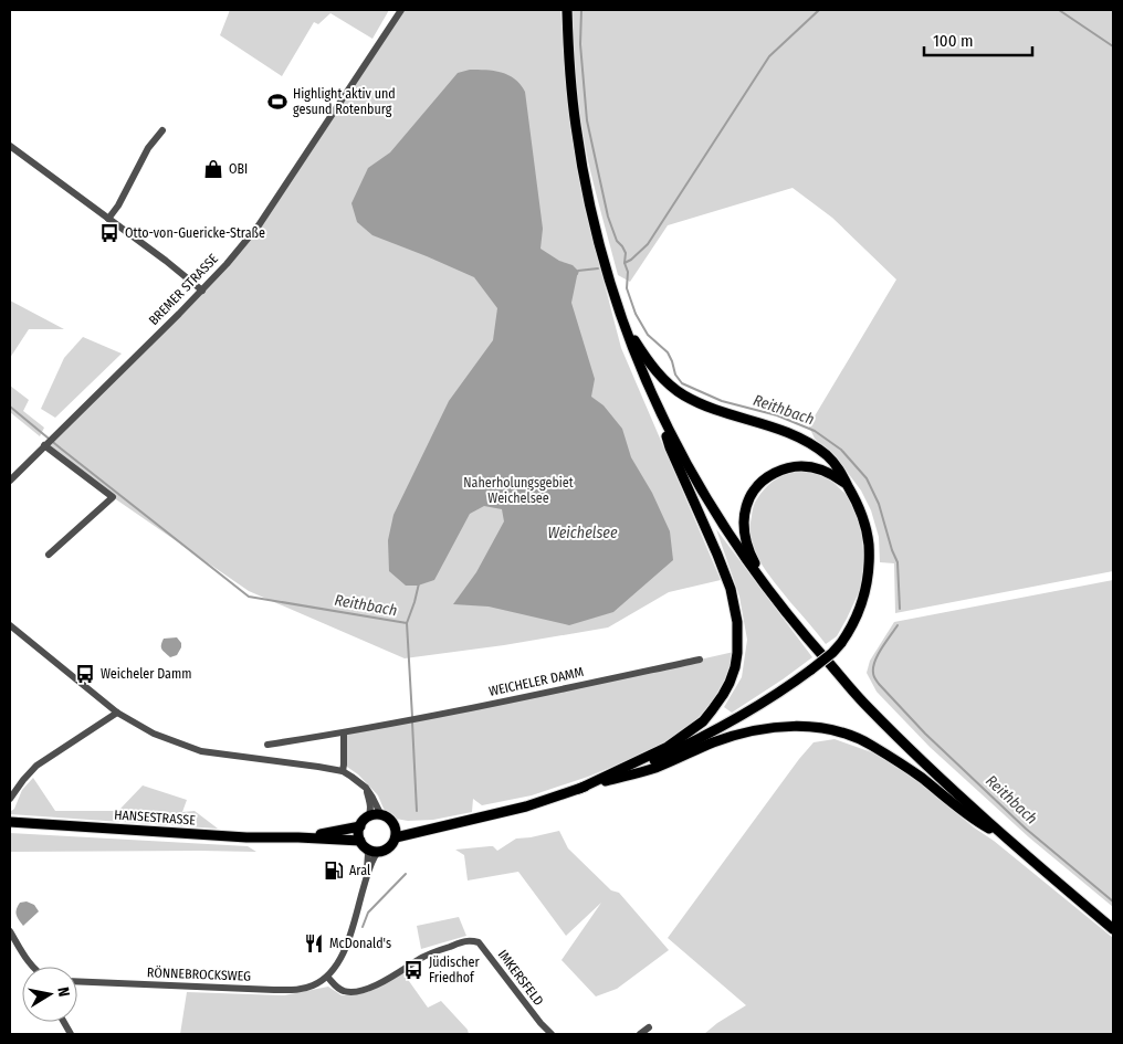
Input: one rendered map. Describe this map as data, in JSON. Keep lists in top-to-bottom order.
{
  "streets": {
    "main road": ["HANSESTRASSE"],
    "street": [
      "BREMER STRASSE",
      "WEICHELER DAMM",
      "RÖNNEBROCKSWEG",
      "IMKERSFELD"
    ]
  },
  "crossings": [
    ["HANSESTRASSE", "RÖNNEBROCKSWEG"],
    ["RÖNNEBROCKSWEG", "IMKERSFELD"]
  ],
  "water": ["Reithbach", "Weichelsee"],
  "parks": ["Naherholungsgebiet Weichelsee"],
  "places": {
    "sports": ["Highlight aktiv und gesund Rotenburg"],
    "shop": ["OBI"],
    "bus stop": ["Otto-von-Guericke-Straße", "Weicheler Damm", "Jüdischer Friedhof"],
    "fuel station": ["Aral"],
    "restaurant": ["McDonald's"]
  },
  "scale_bar": "100 m",
  "north": "right"
}
